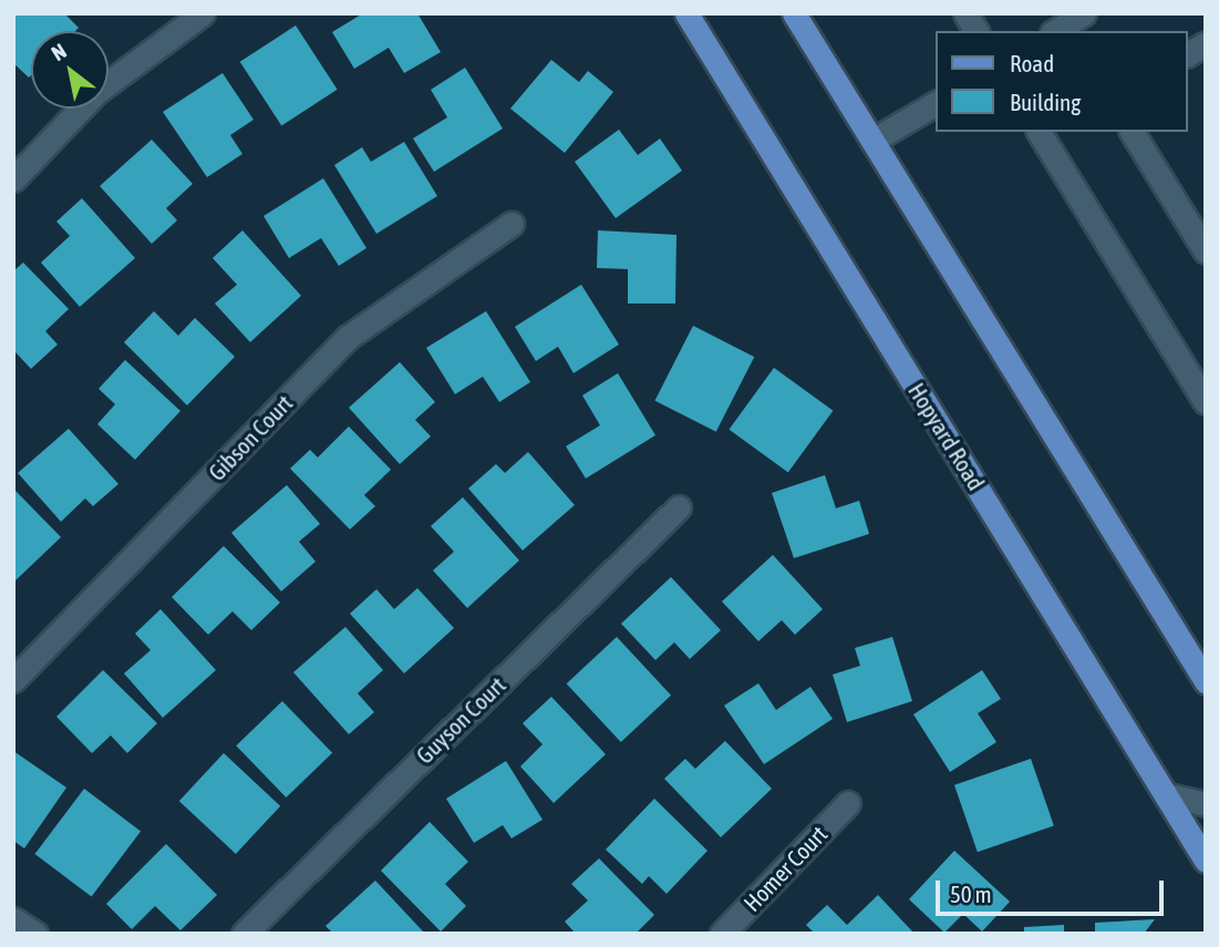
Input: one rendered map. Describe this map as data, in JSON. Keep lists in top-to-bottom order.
{
  "streets": {
    "main road": ["Hopyard Road"],
    "street": ["Gibson Court", "Guyson Court", "Homer Court"]
  },
  "legend": ["Road", "Building"],
  "scale_bar": "50 m",
  "north": "top left"
}
